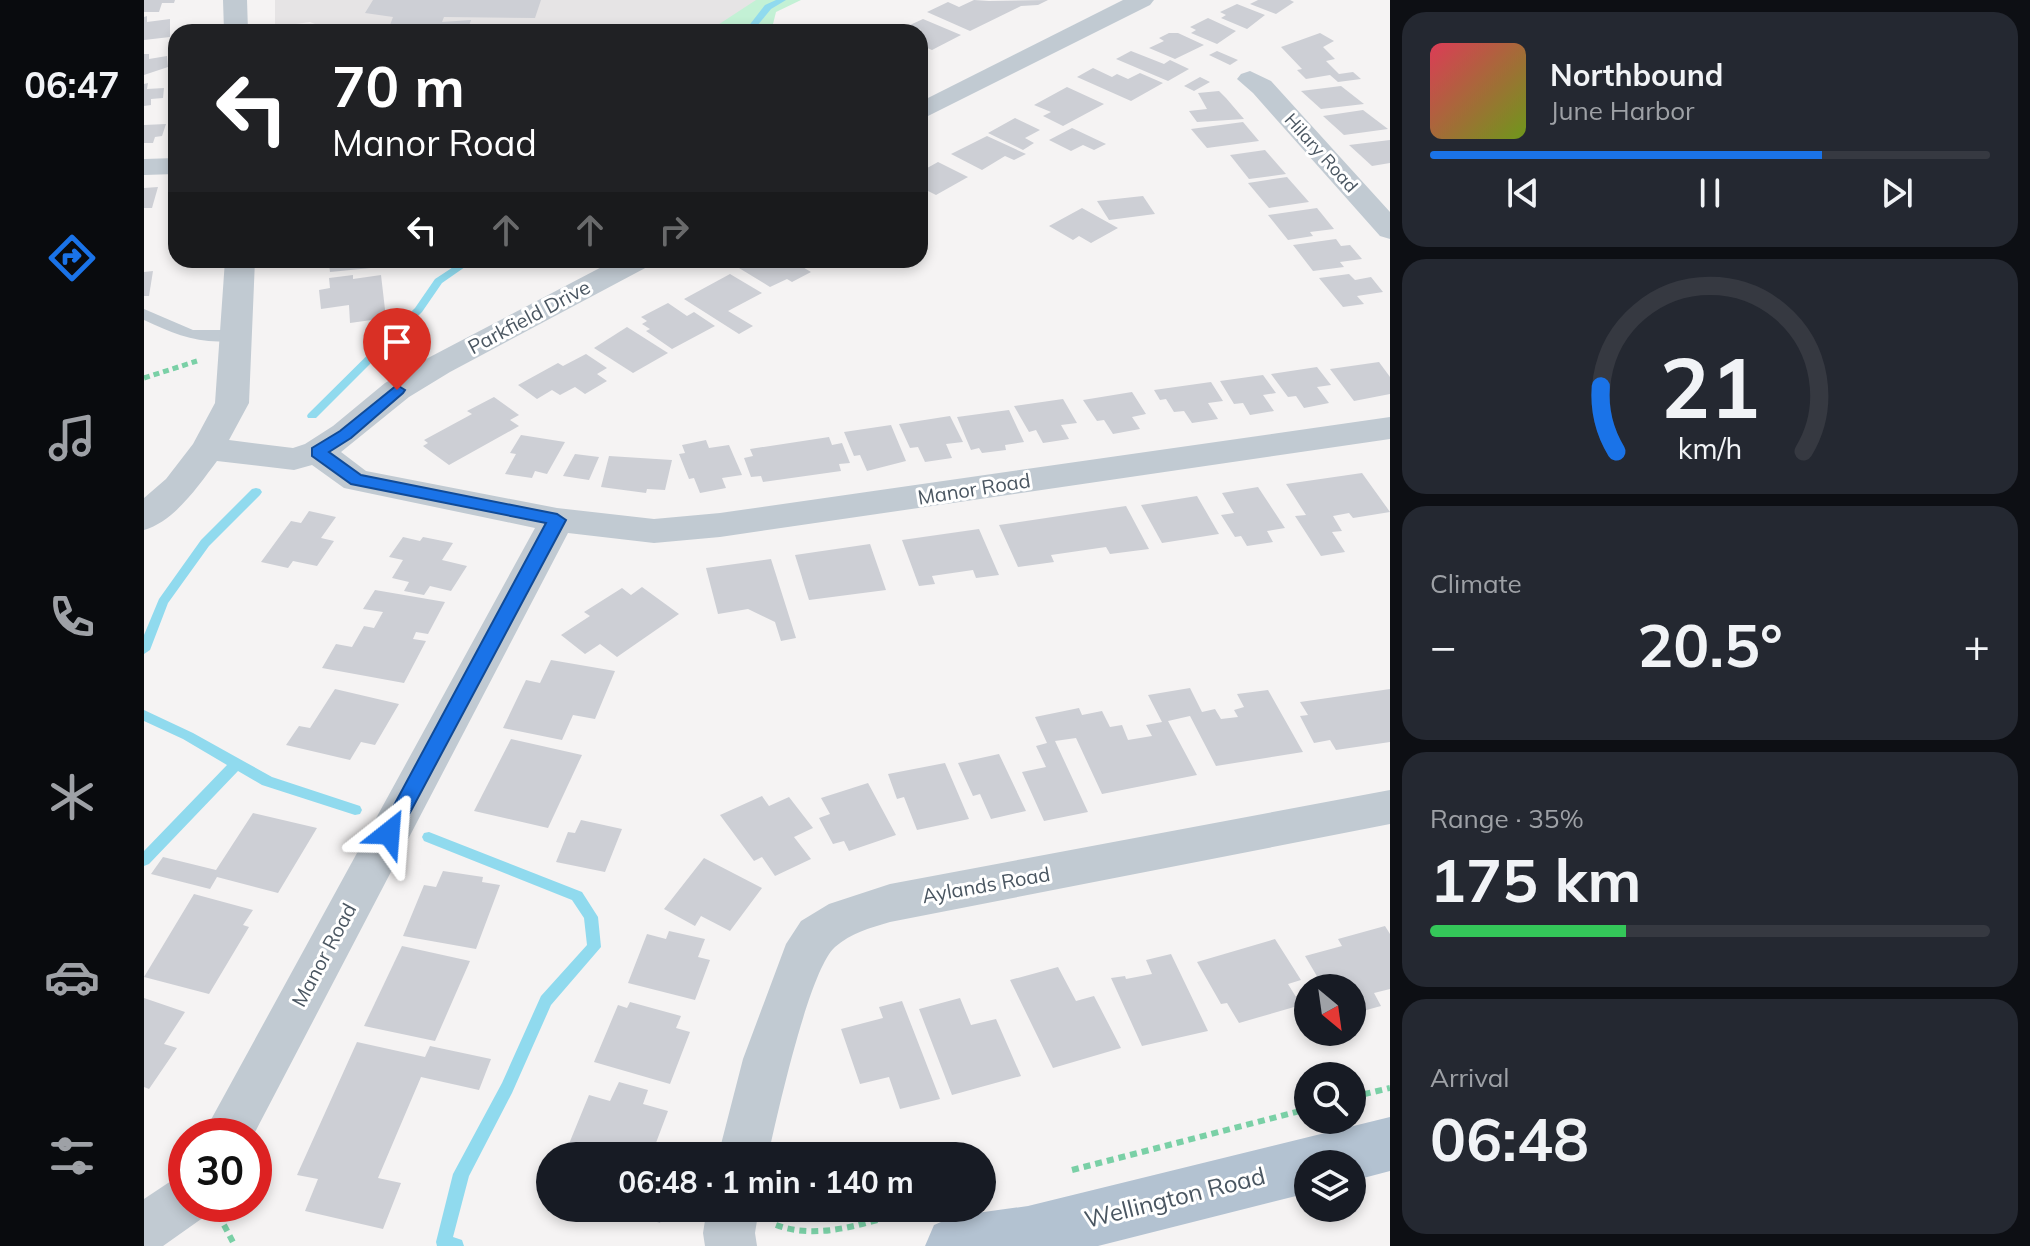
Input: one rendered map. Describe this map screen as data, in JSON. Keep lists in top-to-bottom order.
{
  "streets": {
    "main road": ["Wellington Road"],
    "street": [
      "Hilary Road",
      "Parkfield Drive",
      "Manor Road",
      "Aylands Road"
    ]
  },
  "crossings": [
    ["Parkfield Drive", "Manor Road"]
  ],
  "north": "bottom right",
  "page": {
    "tabs": "06:47",
    "turn": ["70 m", "Manor Road"],
    "song": ["Northbound", "June Harbor"],
    "tile": [
      "Climate",
      ["Range · 35%", "175 km"],
      ["Arrival", "06:48"]
    ],
    "heat": ["−", "20.5°", "+"],
    "limit": "30",
    "trip": "06:48 · 1 min · 140 m",
    "gauge": ["21", "km/h"]
  }
}
